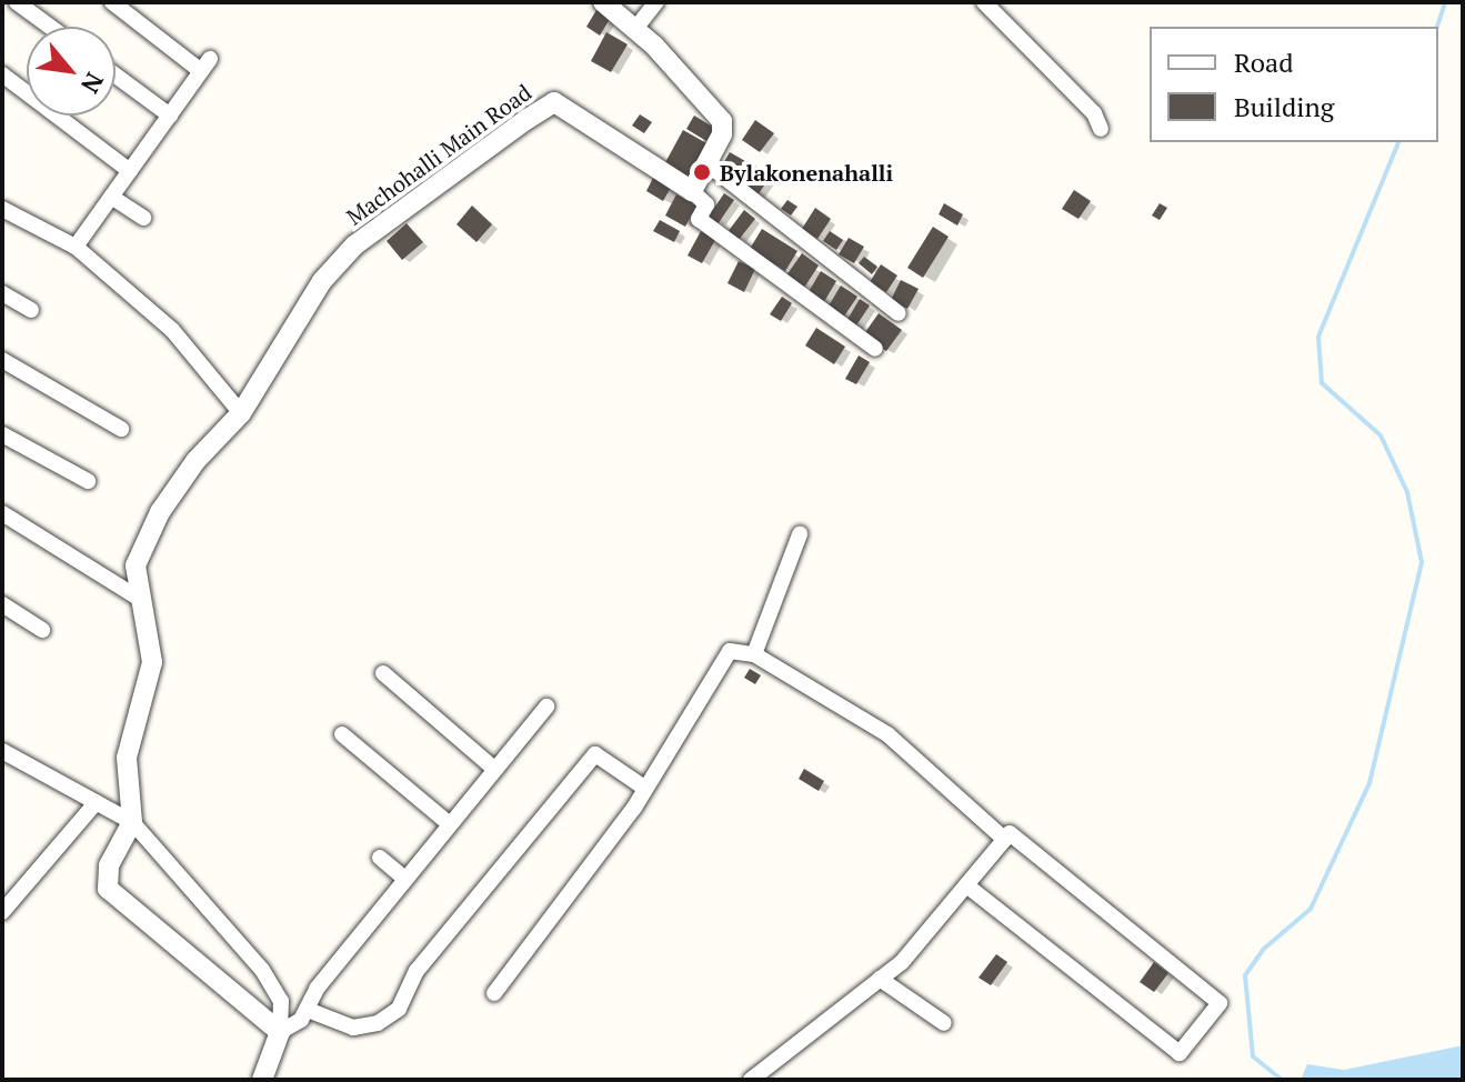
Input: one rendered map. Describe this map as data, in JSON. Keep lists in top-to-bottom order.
{
  "streets": {
    "street": ["Machohalli Main Road"]
  },
  "places": ["Bylakonenahalli"],
  "legend": ["Road", "Building"],
  "north": "bottom right"
}
